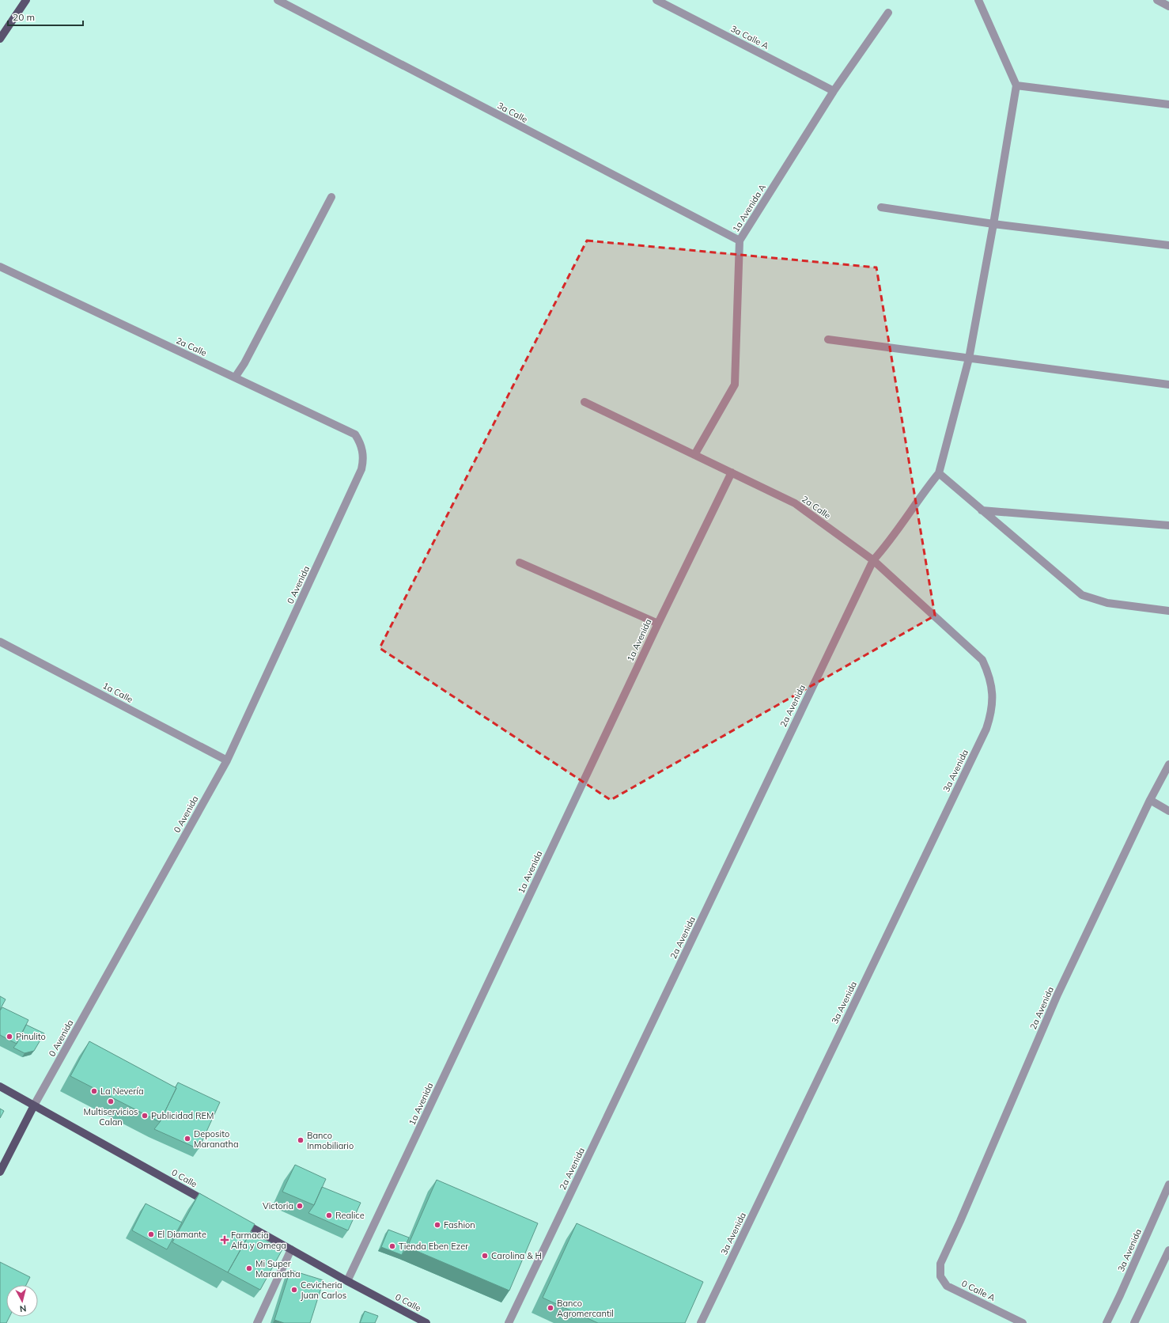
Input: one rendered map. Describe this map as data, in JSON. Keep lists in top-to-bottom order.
{
  "streets": {
    "main road": ["0 Avenida", "0 Calle"],
    "street": [
      "3a Calle A",
      "3a Calle",
      "1a Avenida A",
      "2a Calle",
      "1a Avenida",
      "1a Calle",
      "2a Avenida",
      "3a Avenida",
      "0 Calle A"
    ]
  },
  "crossings": [
    ["3a Calle A", "1a Avenida A"],
    ["3a Calle", "1a Avenida A"],
    ["1a Avenida A", "2a Calle"],
    ["2a Calle", "0 Avenida"],
    ["2a Calle", "1a Avenida"],
    ["2a Calle", "2a Avenida"],
    ["2a Calle", "3a Avenida"],
    ["0 Avenida", "1a Calle"],
    ["0 Avenida", "0 Calle"],
    ["1a Avenida", "0 Calle"],
    ["2a Avenida", "0 Calle A"]
  ],
  "places": {
    "other": [
      "Pinulito",
      "La Nevería",
      "Multiservicios Calan",
      "Publicidad REM",
      "Deposito Maranatha",
      "Banco Inmobiliario",
      "Victoria",
      "Realice",
      "Fashion",
      "El Diamante",
      "Tienda Eben Ezer",
      "Carolina & H",
      "Mi Super Maranatha",
      "Cevicheria Juan Carlos",
      "Banco Agromercantil"
    ],
    "health": ["Farmacia Alfa y Omega"]
  },
  "scale_bar": "20 m",
  "north": "bottom"
}
